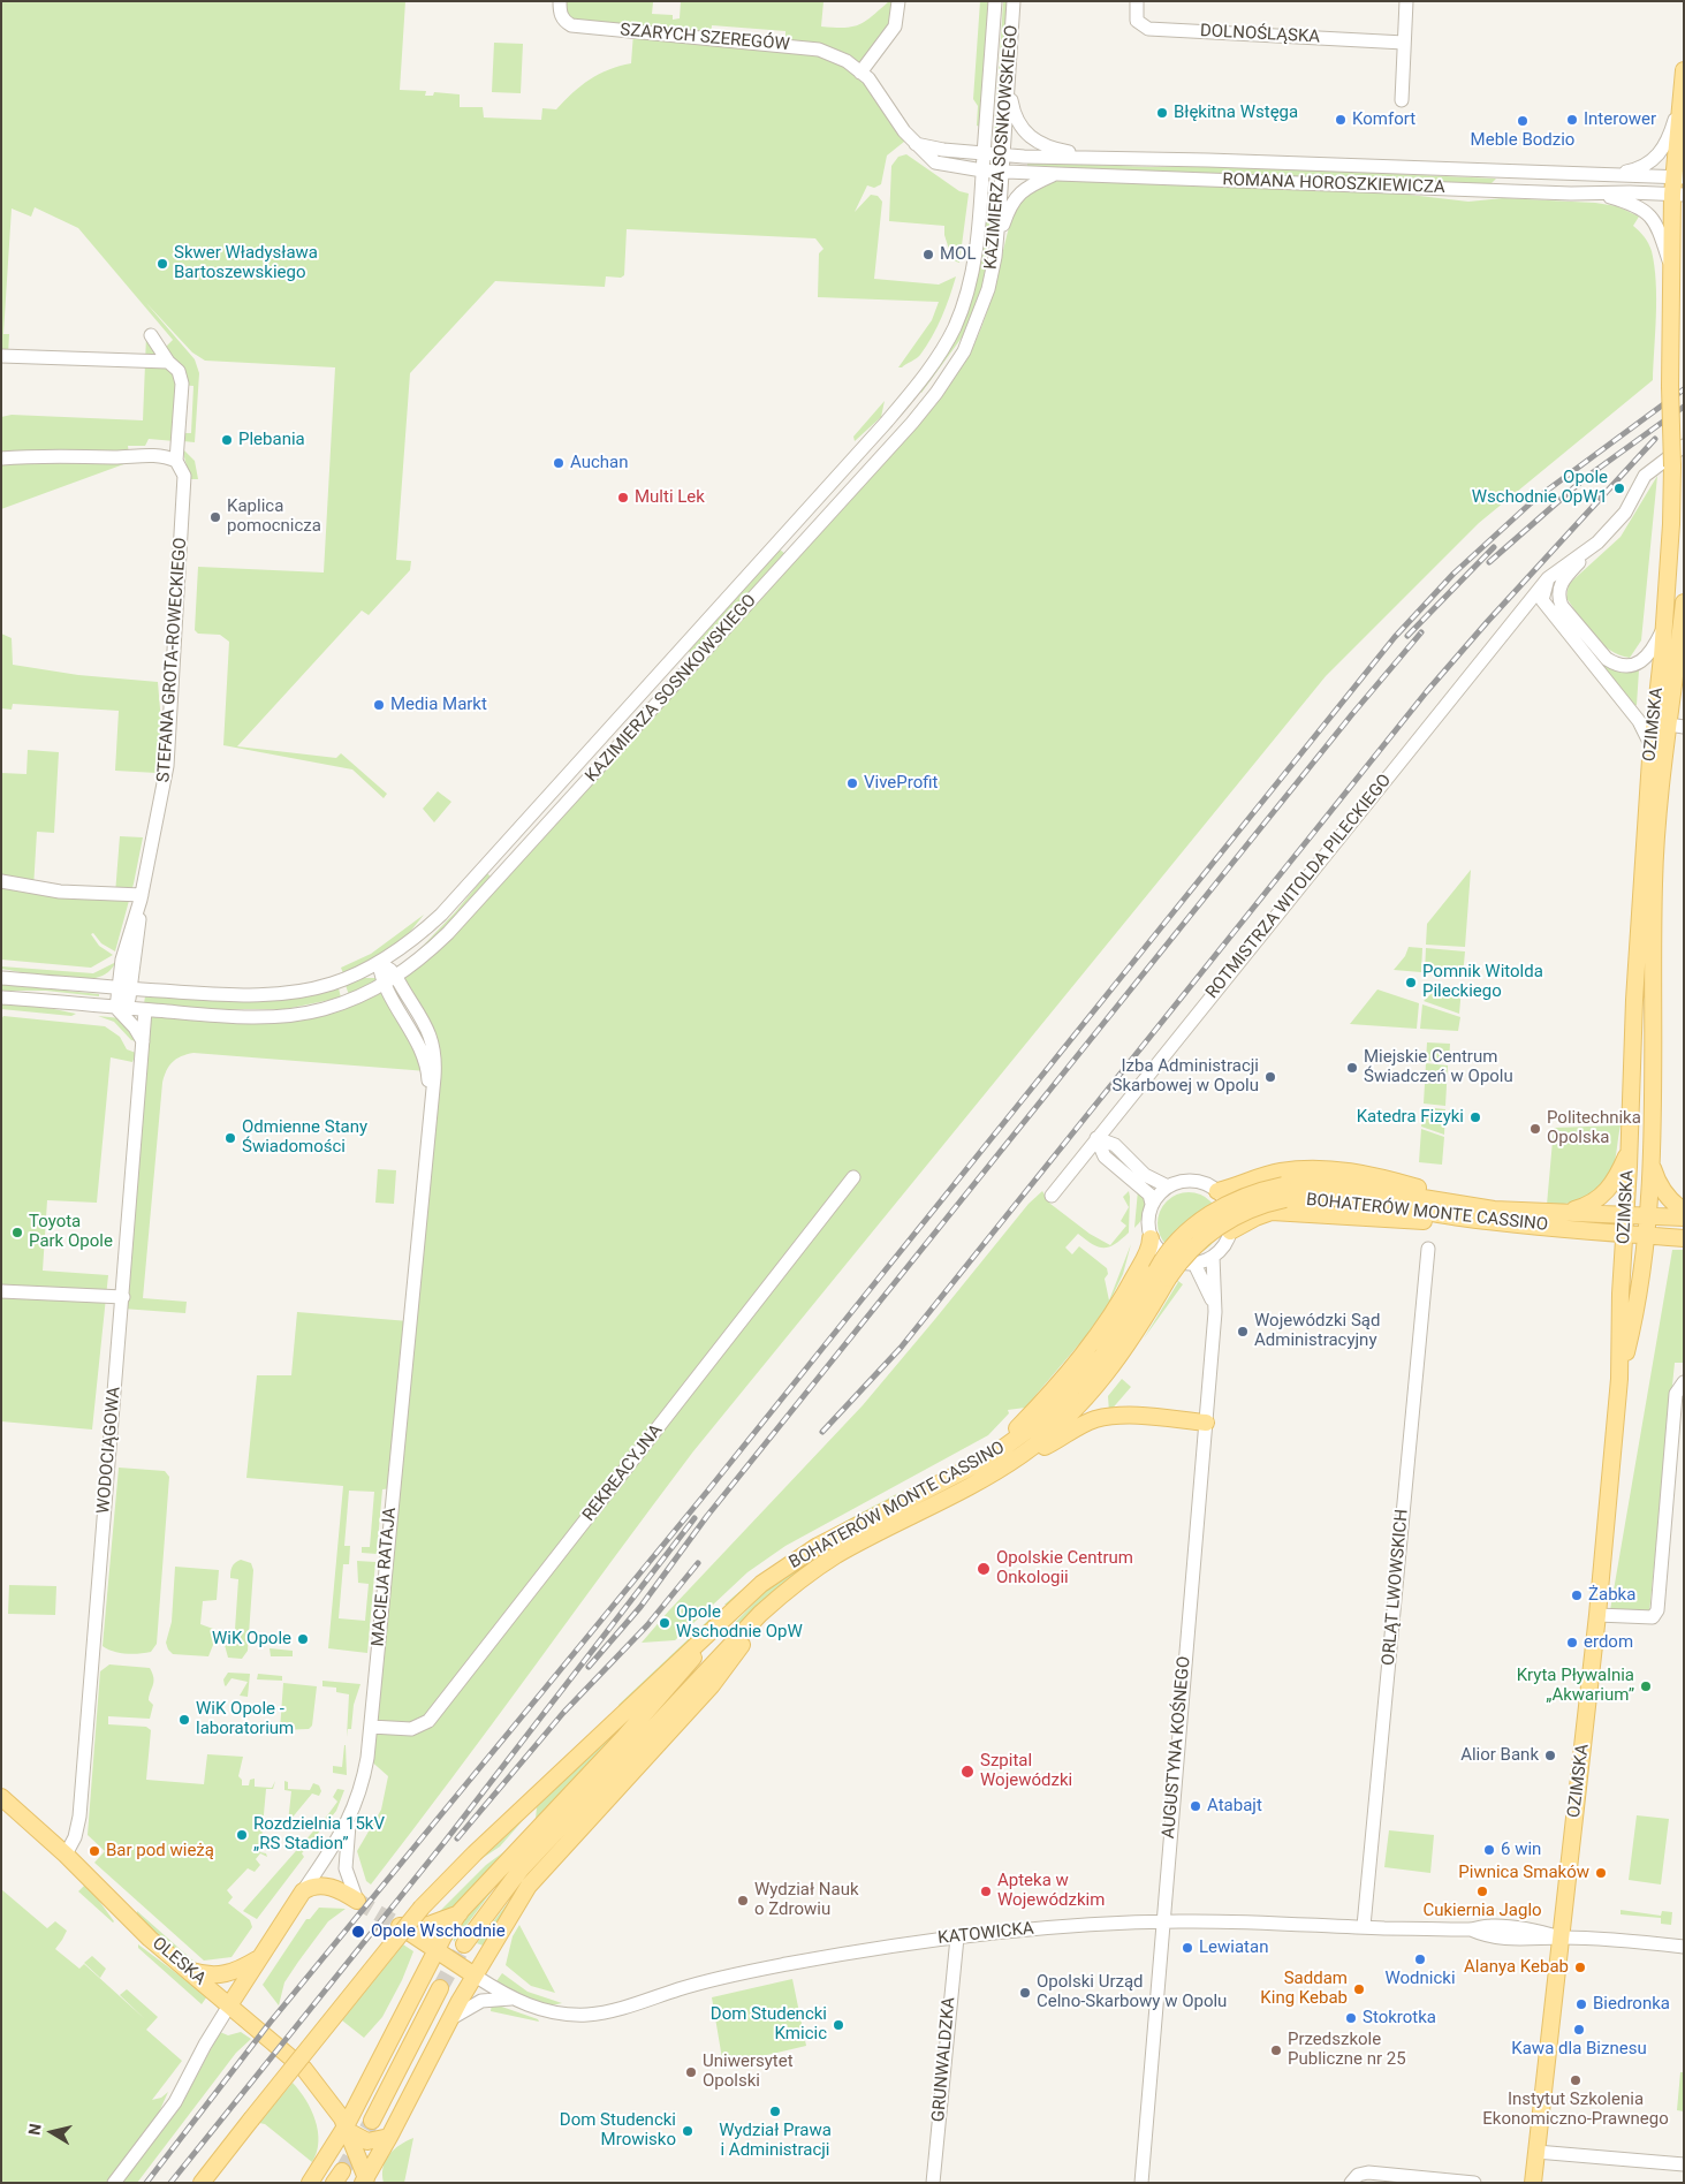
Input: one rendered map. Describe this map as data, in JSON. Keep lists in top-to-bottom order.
{
  "streets": {
    "main road": [
      "OZIMSKA",
      "BOHATERÓW MONTE CASSINO",
      "MACIEJA RATAJA",
      "OLESKA"
    ],
    "street": [
      "DOLNOŚLĄSKA",
      "SZARYCH SZEREGÓW",
      "KAZIMIERZA SOSNKOWSKIEGO",
      "ROMANA HOROSZKIEWICZA",
      "STEFANA GROTA-ROWECKIEGO",
      "ROTMISTRZA WITOLDA PILECKIEGO",
      "WODOCIĄGOWA",
      "REKREACYJNA",
      "ORLĄT LWOWSKICH",
      "AUGUSTYNA KOŚNEGO",
      "KATOWICKA",
      "GRUNWALDZKA"
    ]
  },
  "crossings": [
    ["SZARYCH SZEREGÓW", "KAZIMIERZA SOSNKOWSKIEGO"],
    ["SZARYCH SZEREGÓW", "ROMANA HOROSZKIEWICZA"],
    ["KAZIMIERZA SOSNKOWSKIEGO", "ROMANA HOROSZKIEWICZA"],
    ["KAZIMIERZA SOSNKOWSKIEGO", "STEFANA GROTA-ROWECKIEGO"],
    ["KAZIMIERZA SOSNKOWSKIEGO", "WODOCIĄGOWA"],
    ["KAZIMIERZA SOSNKOWSKIEGO", "MACIEJA RATAJA"],
    ["ROMANA HOROSZKIEWICZA", "OZIMSKA"],
    ["OZIMSKA", "BOHATERÓW MONTE CASSINO"],
    ["OZIMSKA", "KATOWICKA"],
    ["WODOCIĄGOWA", "OLESKA"],
    ["REKREACYJNA", "MACIEJA RATAJA"],
    ["MACIEJA RATAJA", "OLESKA"],
    ["ORLĄT LWOWSKICH", "KATOWICKA"],
    ["AUGUSTYNA KOŚNEGO", "KATOWICKA"],
    ["KATOWICKA", "GRUNWALDZKA"]
  ],
  "places": [
    "Błękitna Wstęga",
    "Komfort",
    "Interower",
    "Meble Bodzio",
    "MOL",
    "Skwer Władysława Bartoszewskiego",
    "Plebania",
    "Auchan",
    "Opole Wschodnie OpW1",
    "Multi Lek",
    "Kaplica pomocnicza",
    "Media Markt",
    "ViveProfit",
    "Pomnik Witolda Pileckiego",
    "Miejskie Centrum Świadczeń w Opolu",
    "Izba Administracji Skarbowej w Opolu",
    "Katedra Fizyki",
    "Politechnika Opolska",
    "Odmienne Stany Świadomości",
    "Toyota Park Opole",
    "Wojewódzki Sąd Administracyjny",
    "Opolskie Centrum Onkologii",
    "Żabka",
    "Opole Wschodnie OpW",
    "WiK Opole",
    "erdom",
    "Kryta Pływalnia „Akwarium”",
    "WiK Opole - laboratorium",
    "Alior Bank",
    "Szpital Wojewódzki",
    "Atabajt",
    "Rozdzielnia 15kV „RS Stadion”",
    "6 win",
    "Bar pod wieżą",
    "Piwnica Smaków",
    "Apteka w Wojewódzkim",
    "Cukiernia Jaglo",
    "Wydział Nauk o Zdrowiu",
    "Opole Wschodnie",
    "Lewiatan",
    "Wodnicki",
    "Alanya Kebab",
    "Saddam King Kebab",
    "Opolski Urząd Celno-Skarbowy w Opolu",
    "Biedronka",
    "Stokrotka",
    "Dom Studencki Kmicic",
    "Kawa dla Biznesu",
    "Przedszkole Publiczne nr 25",
    "Uniwersytet Opolski",
    "Instytut Szkolenia Ekonomiczno-Prawnego",
    "Wydział Prawa i Administracji",
    "Dom Studencki Mrowisko"
  ],
  "north": "left"
}
